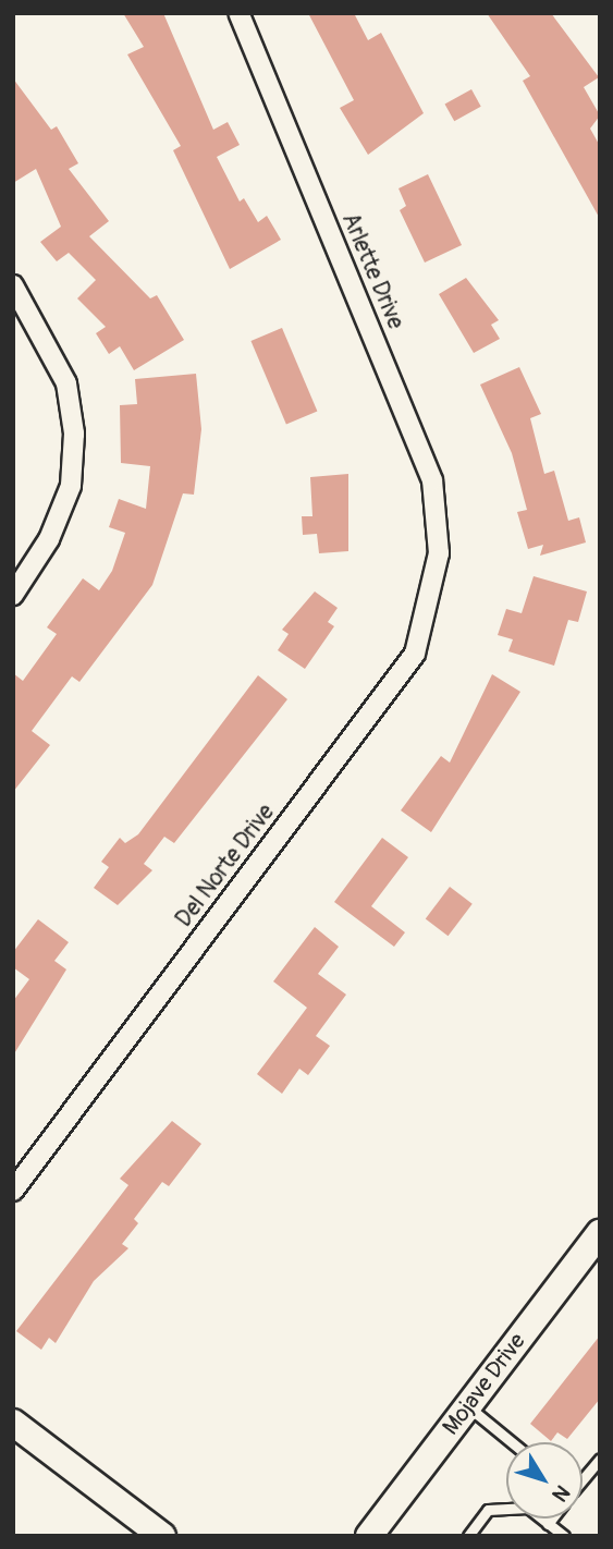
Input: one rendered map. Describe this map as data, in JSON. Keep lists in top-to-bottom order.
{
  "streets": {
    "main road": ["Mojave Drive"],
    "street": ["Arlette Drive", "Del Norte Drive"]
  },
  "crossings": [
    ["Arlette Drive", "Del Norte Drive"]
  ],
  "north": "bottom right"
}
